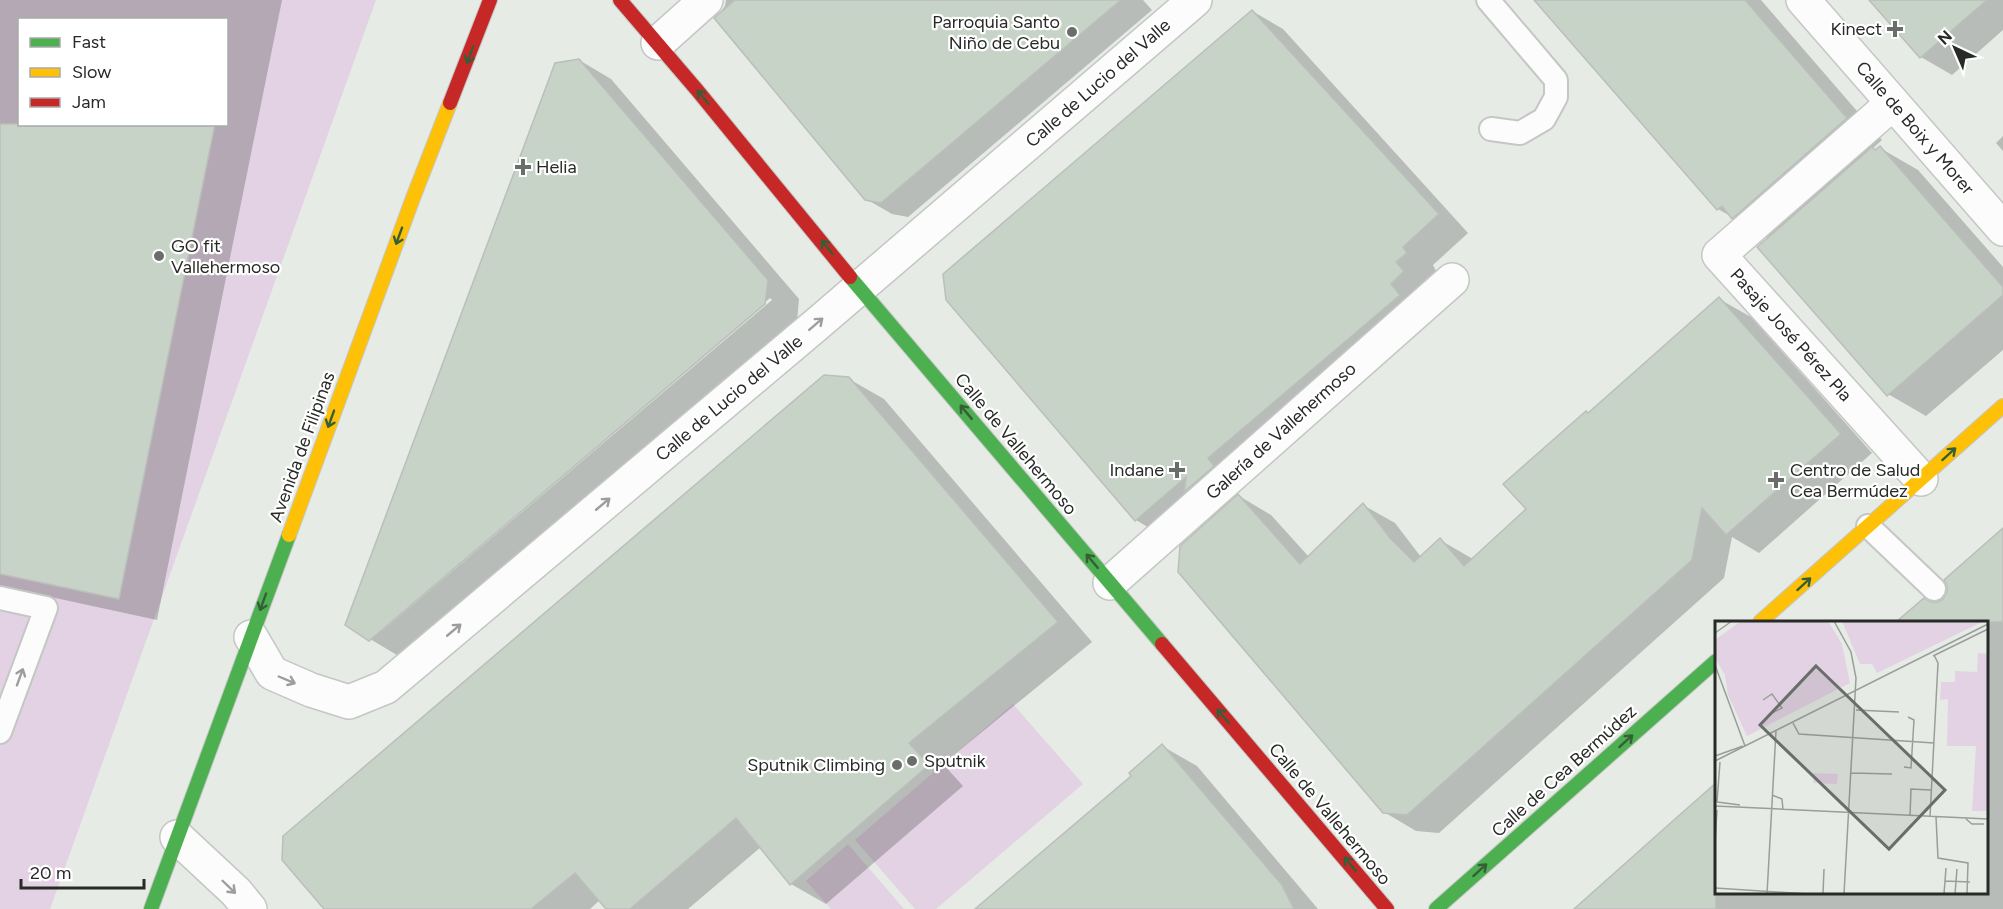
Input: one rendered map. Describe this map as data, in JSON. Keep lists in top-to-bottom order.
{
  "streets": {
    "main road": ["Calle de Vallehermoso", "Avenida de Filipinas", "Calle de Cea Bermúdez"],
    "street": [
      "Calle de Lucio del Valle",
      "Calle de Boix y Morer",
      "Pasaje José Pérez Pla",
      "Galería de Vallehermoso"
    ]
  },
  "crossings": [
    ["Calle de Lucio del Valle", "Calle de Vallehermoso"],
    ["Calle de Lucio del Valle", "Avenida de Filipinas"],
    ["Calle de Boix y Morer", "Pasaje José Pérez Pla"],
    ["Galería de Vallehermoso", "Calle de Vallehermoso"]
  ],
  "one_way": [
    "Calle de Lucio del Valle",
    "Calle de Vallehermoso",
    "Avenida de Filipinas",
    "Calle de Cea Bermúdez"
  ],
  "places": {
    "health": [
      "Kinect",
      "Helia",
      "Indane",
      "Centro de Salud Cea Bermúdez"
    ],
    "other": [
      "Parroquia Santo Niño de Cebu",
      "GO fit Vallehermoso",
      "Sputnik",
      "Sputnik Climbing"
    ]
  },
  "legend": ["Fast", "Slow", "Jam"],
  "scale_bar": "20 m",
  "north": "top left"
}
